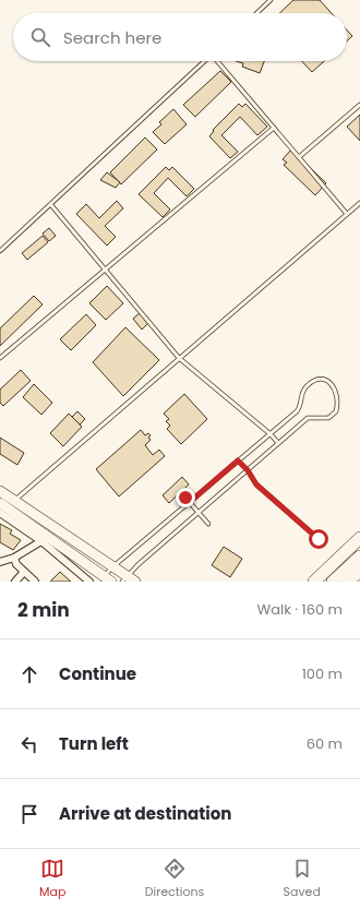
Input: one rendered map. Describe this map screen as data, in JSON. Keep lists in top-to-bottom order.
{
  "page": {
    "search": "Search here",
    "heading": ["2 min", "Walk · 160 m"],
    "list": [
      ["Continue", "100 m"],
      ["Turn left", "60 m"],
      "Arrive at destination"
    ],
    "nav": ["Map", "Directions", "Saved"]
  }
}
